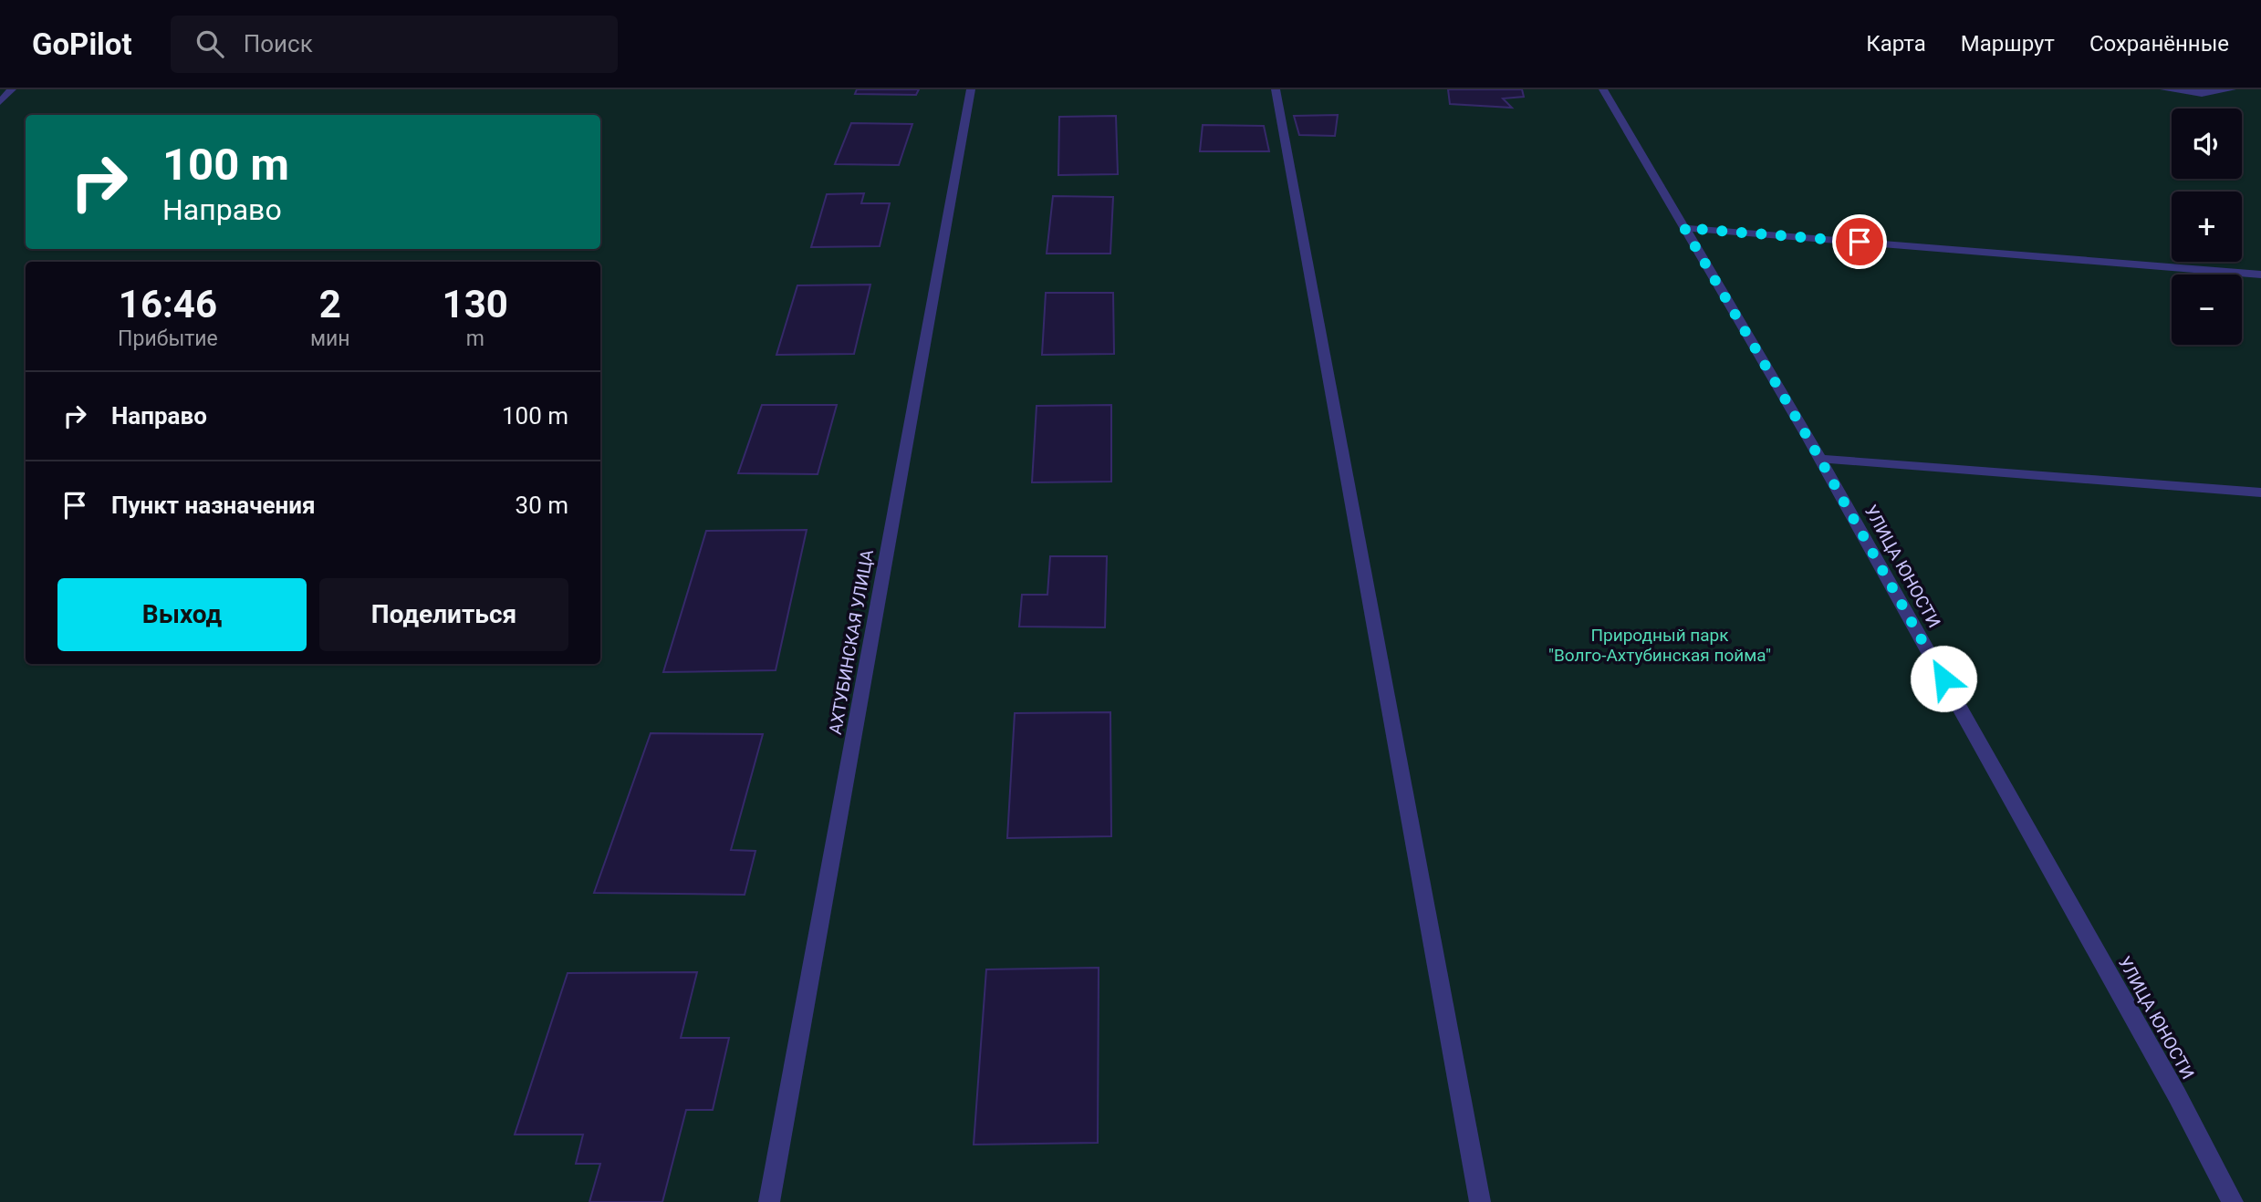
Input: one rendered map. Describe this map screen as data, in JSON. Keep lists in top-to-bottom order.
{
  "streets": {
    "street": ["УЛИЦА ЮНОСТИ", "АХТУБИНСКАЯ УЛИЦА"]
  },
  "parks": ["Природный парк \"Волго-Ахтубинская пойма\""],
  "page": {
    "header": "GoPilot",
    "search": "Поиск",
    "nav": ["Карта", "Маршрут", "Сохранённые"],
    "map_buttons": ["+", "−"],
    "turn": ["100 m", "Направо"],
    "eta": [
      "16:46",
      "Прибытие",
      "2",
      "мин",
      "130",
      "m"
    ],
    "list": [
      {
        "name": "Направо",
        "value": "100 m"
      },
      {
        "name": "Пункт назначения",
        "value": "30 m"
      }
    ],
    "buttons": ["Выход", "Поделиться"]
  }
}
